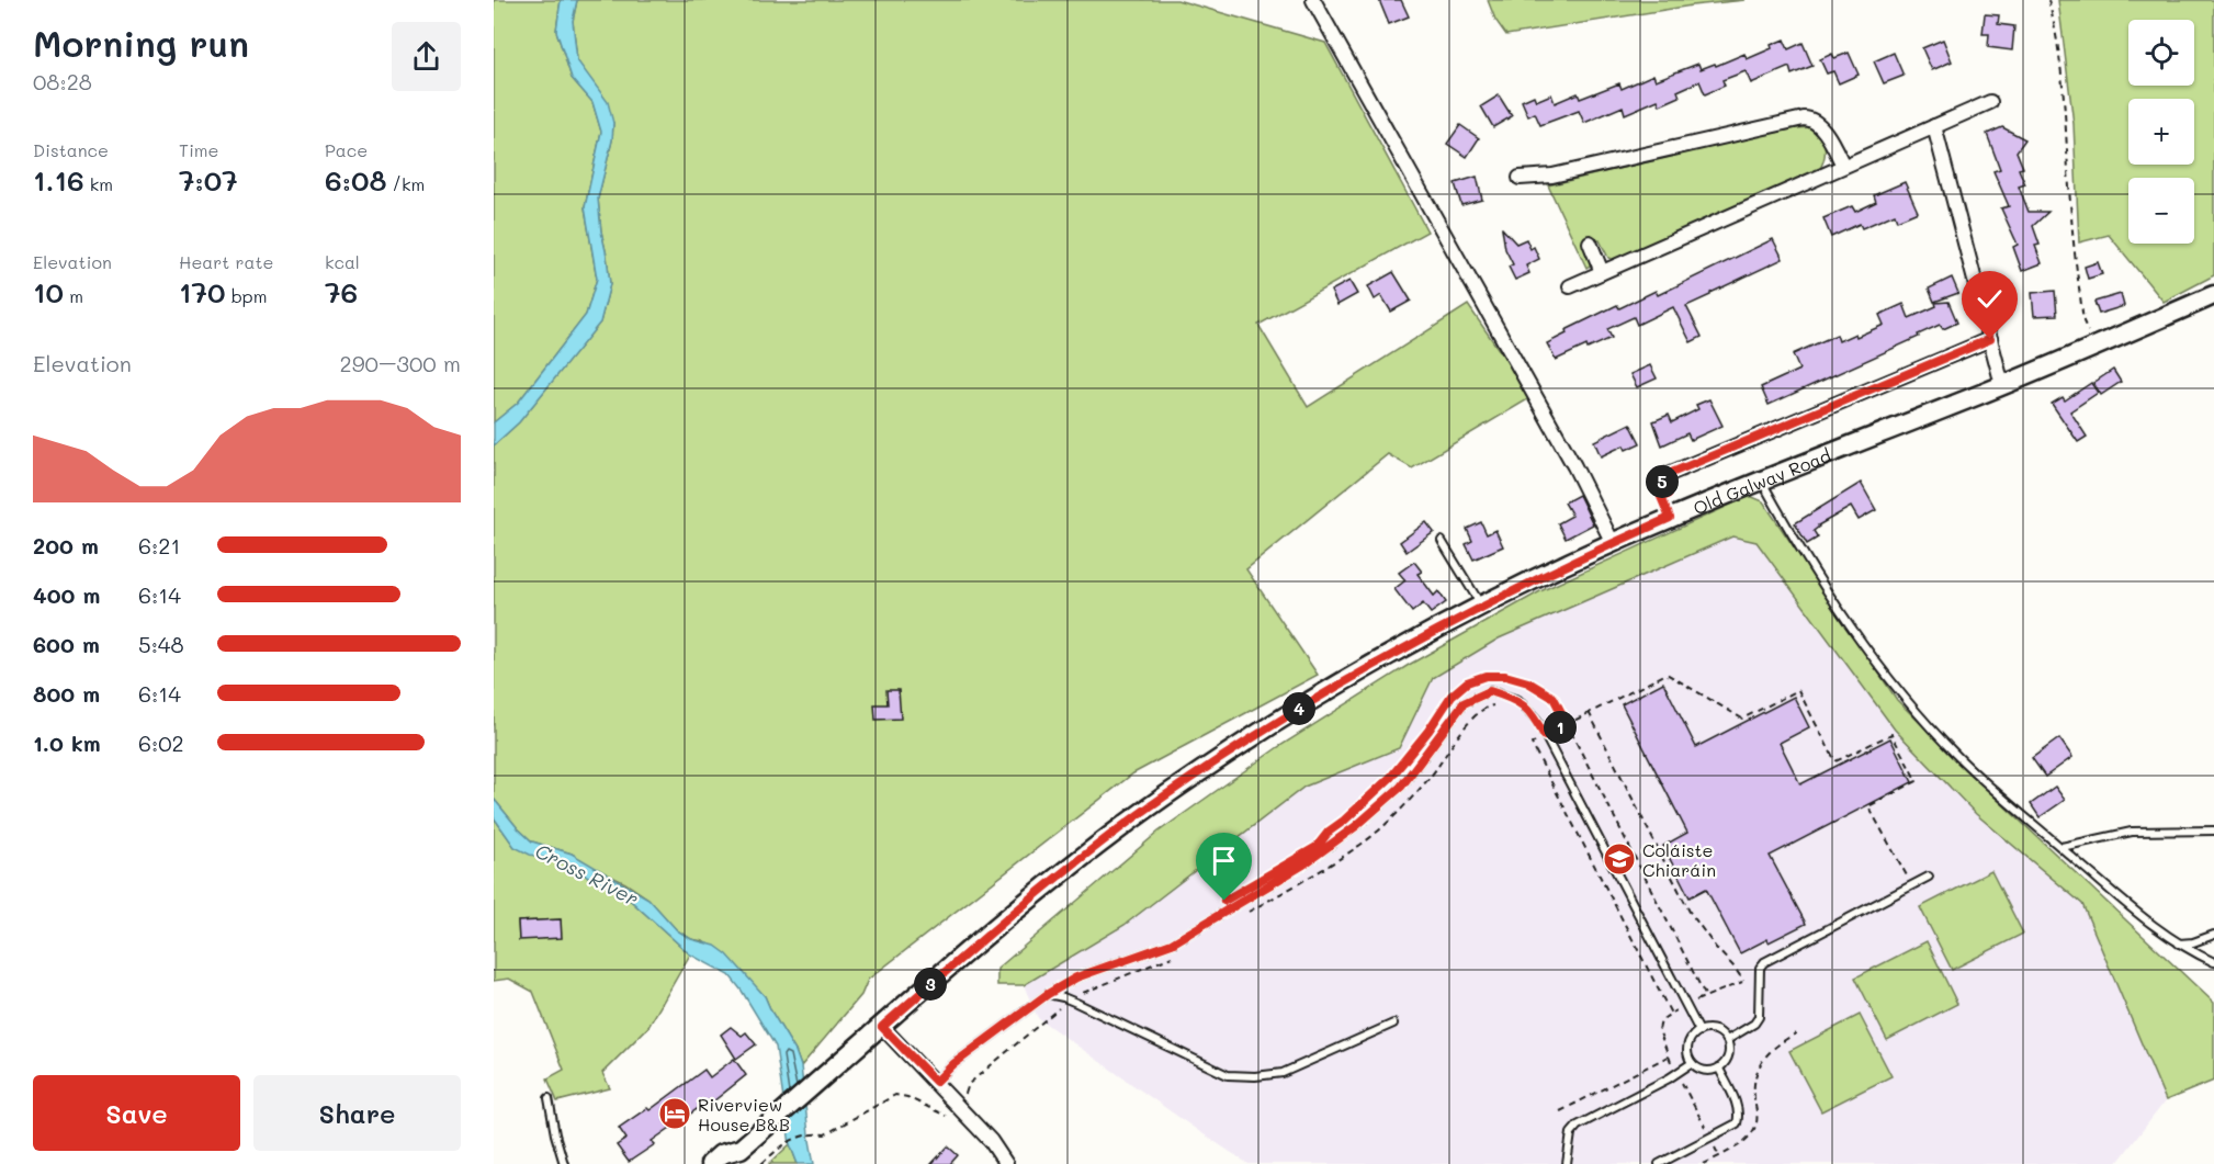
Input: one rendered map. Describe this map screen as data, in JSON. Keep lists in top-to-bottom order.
{
  "streets": {
    "main road": ["Old Galway Road"]
  },
  "water": ["Cross River"],
  "places": {
    "school or university": ["Coláiste Chiaráin"],
    "hotel": ["Riverview House B&B"]
  },
  "page": {
    "heading": ["Morning run", "08:28"],
    "map_buttons": ["+", "−"],
    "stats": [
      ["Distance", "1.16 km"],
      ["Time", "7:07"],
      ["Pace", "6:08 /km"],
      ["Elevation", "10 m"],
      ["Heart rate", "170 bpm"],
      ["kcal", "76"]
    ],
    "chart": ["Elevation", "290–300 m"],
    "pins": [
      "5",
      "4",
      "1",
      "3"
    ],
    "list": [
      {
        "name": "200 m",
        "note": "6:21"
      },
      {
        "name": "400 m",
        "note": "6:14"
      },
      {
        "name": "600 m",
        "note": "5:48"
      },
      {
        "name": "800 m",
        "note": "6:14"
      },
      {
        "name": "1.0 km",
        "note": "6:02"
      }
    ],
    "buttons": ["Save", "Share"]
  }
}
